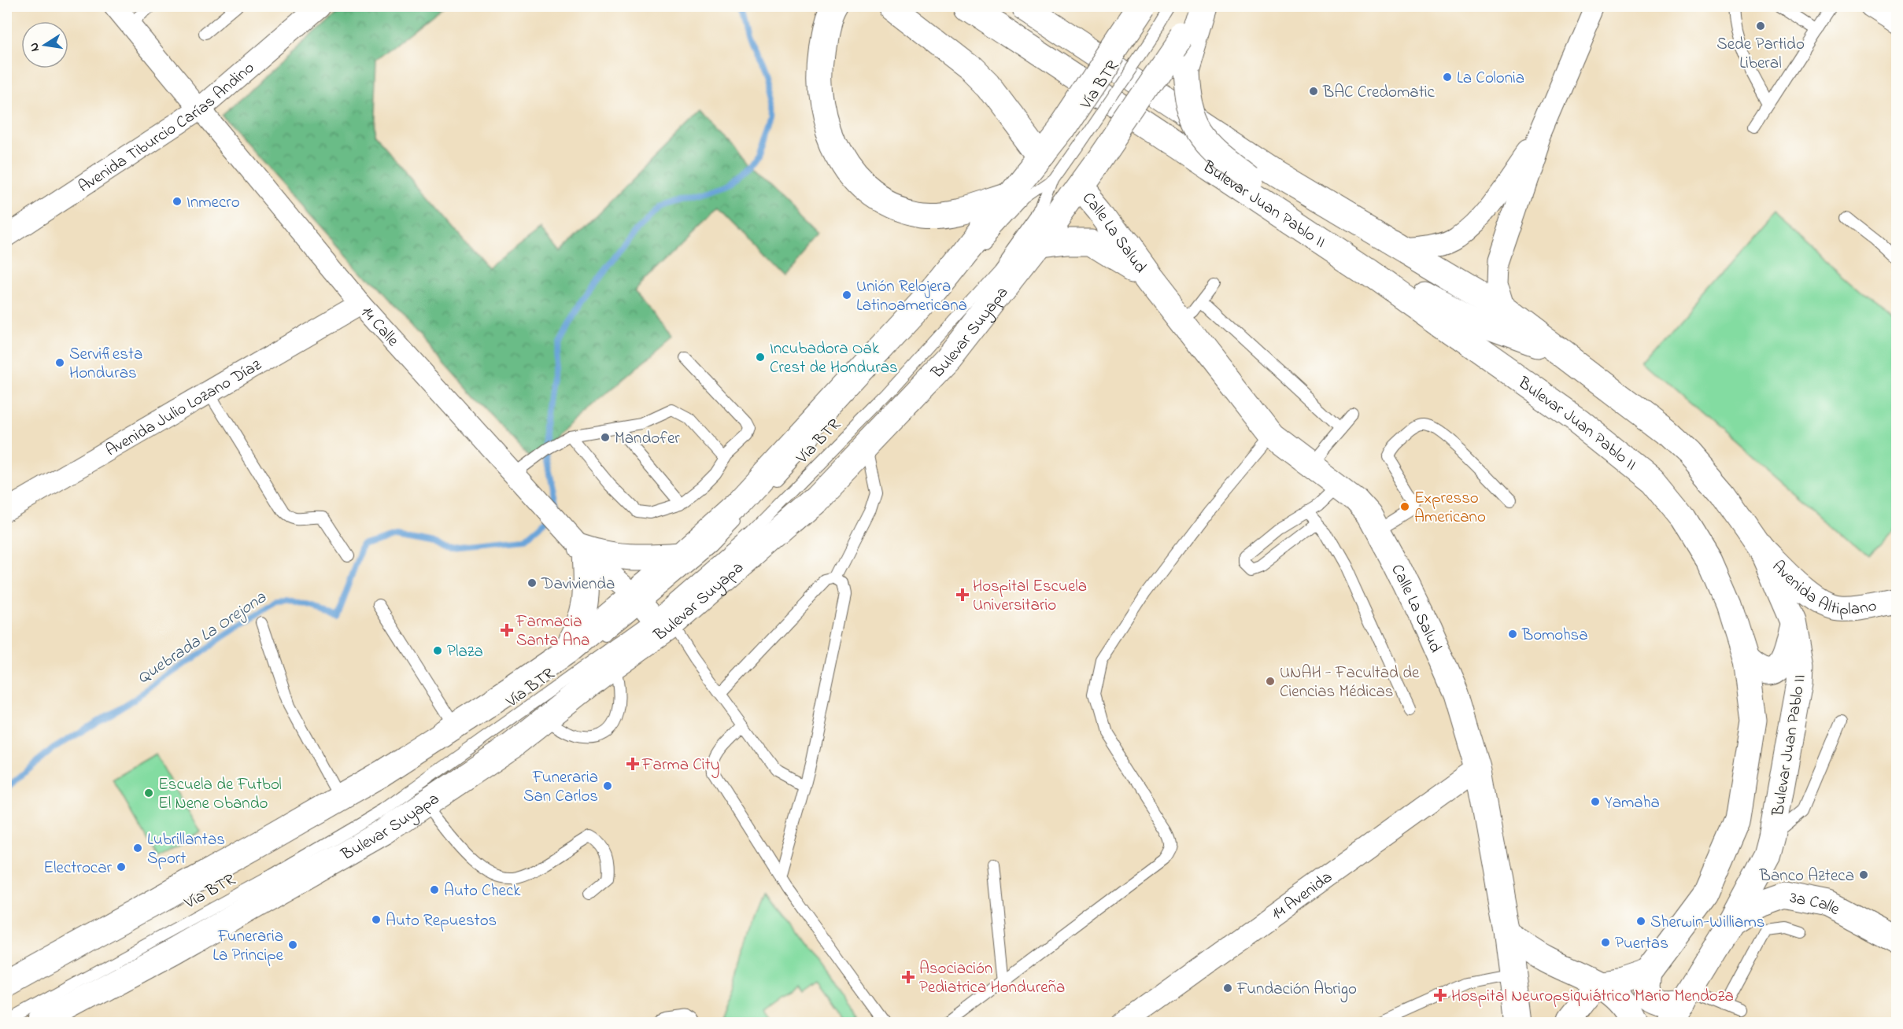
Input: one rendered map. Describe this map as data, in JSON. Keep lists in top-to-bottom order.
{
  "streets": {
    "main road": [
      "Bulevar Juan Pablo II",
      "Calle La Salud",
      "Bulevar Suyapa",
      "Avenida Altiplano",
      "3a Calle"
    ],
    "street": [
      "Avenida Tiburcio Carías Andino",
      "14 Calle",
      "Avenida Julio Lozano Díaz",
      "14 Avenida"
    ],
    "lane": ["Vía BTR"]
  },
  "crossings": [
    ["Vía BTR", "14 Calle"],
    ["Vía BTR", "Bulevar Suyapa"],
    ["Avenida Tiburcio Carías Andino", "14 Calle"],
    ["Bulevar Juan Pablo II", "Avenida Altiplano"],
    ["Bulevar Juan Pablo II", "3a Calle"],
    ["Calle La Salud", "Bulevar Suyapa"],
    ["Calle La Salud", "14 Avenida"],
    ["14 Calle", "Bulevar Suyapa"],
    ["14 Calle", "Avenida Julio Lozano Díaz"]
  ],
  "water": ["Quebrada La Orejona"],
  "places": {
    "other": [
      "Sede Partido Liberal",
      "La Colonia",
      "BAC Credomatic",
      "Inmecro",
      "Unión Relojera Latinoamericana",
      "Incubadora Oak Crest de Honduras",
      "Servifiesta Honduras",
      "Mandofer",
      "Expresso Americano",
      "Davivienda",
      "Bomohsa",
      "Plaza",
      "UNAH - Facultad de Ciencias Médicas",
      "Funeraria San Carlos",
      "Escuela de Futbol El Nene Obando",
      "Yamaha",
      "Lubrillantas Sport",
      "Electrocar",
      "Banco Azteca",
      "Auto Check",
      "Auto Repuestos",
      "Sherwin-Williams",
      "Puertas",
      "Funeraria La Principe",
      "Fundación Abrigo"
    ],
    "health": [
      "Hospital Escuela Universitario",
      "Farmacia Santa Ana",
      "Farma City",
      "Asociación Pediatrica Hondureña",
      "Hospital Neuropsiquiátrico Mario Mendoza"
    ]
  },
  "north": "left"
}
